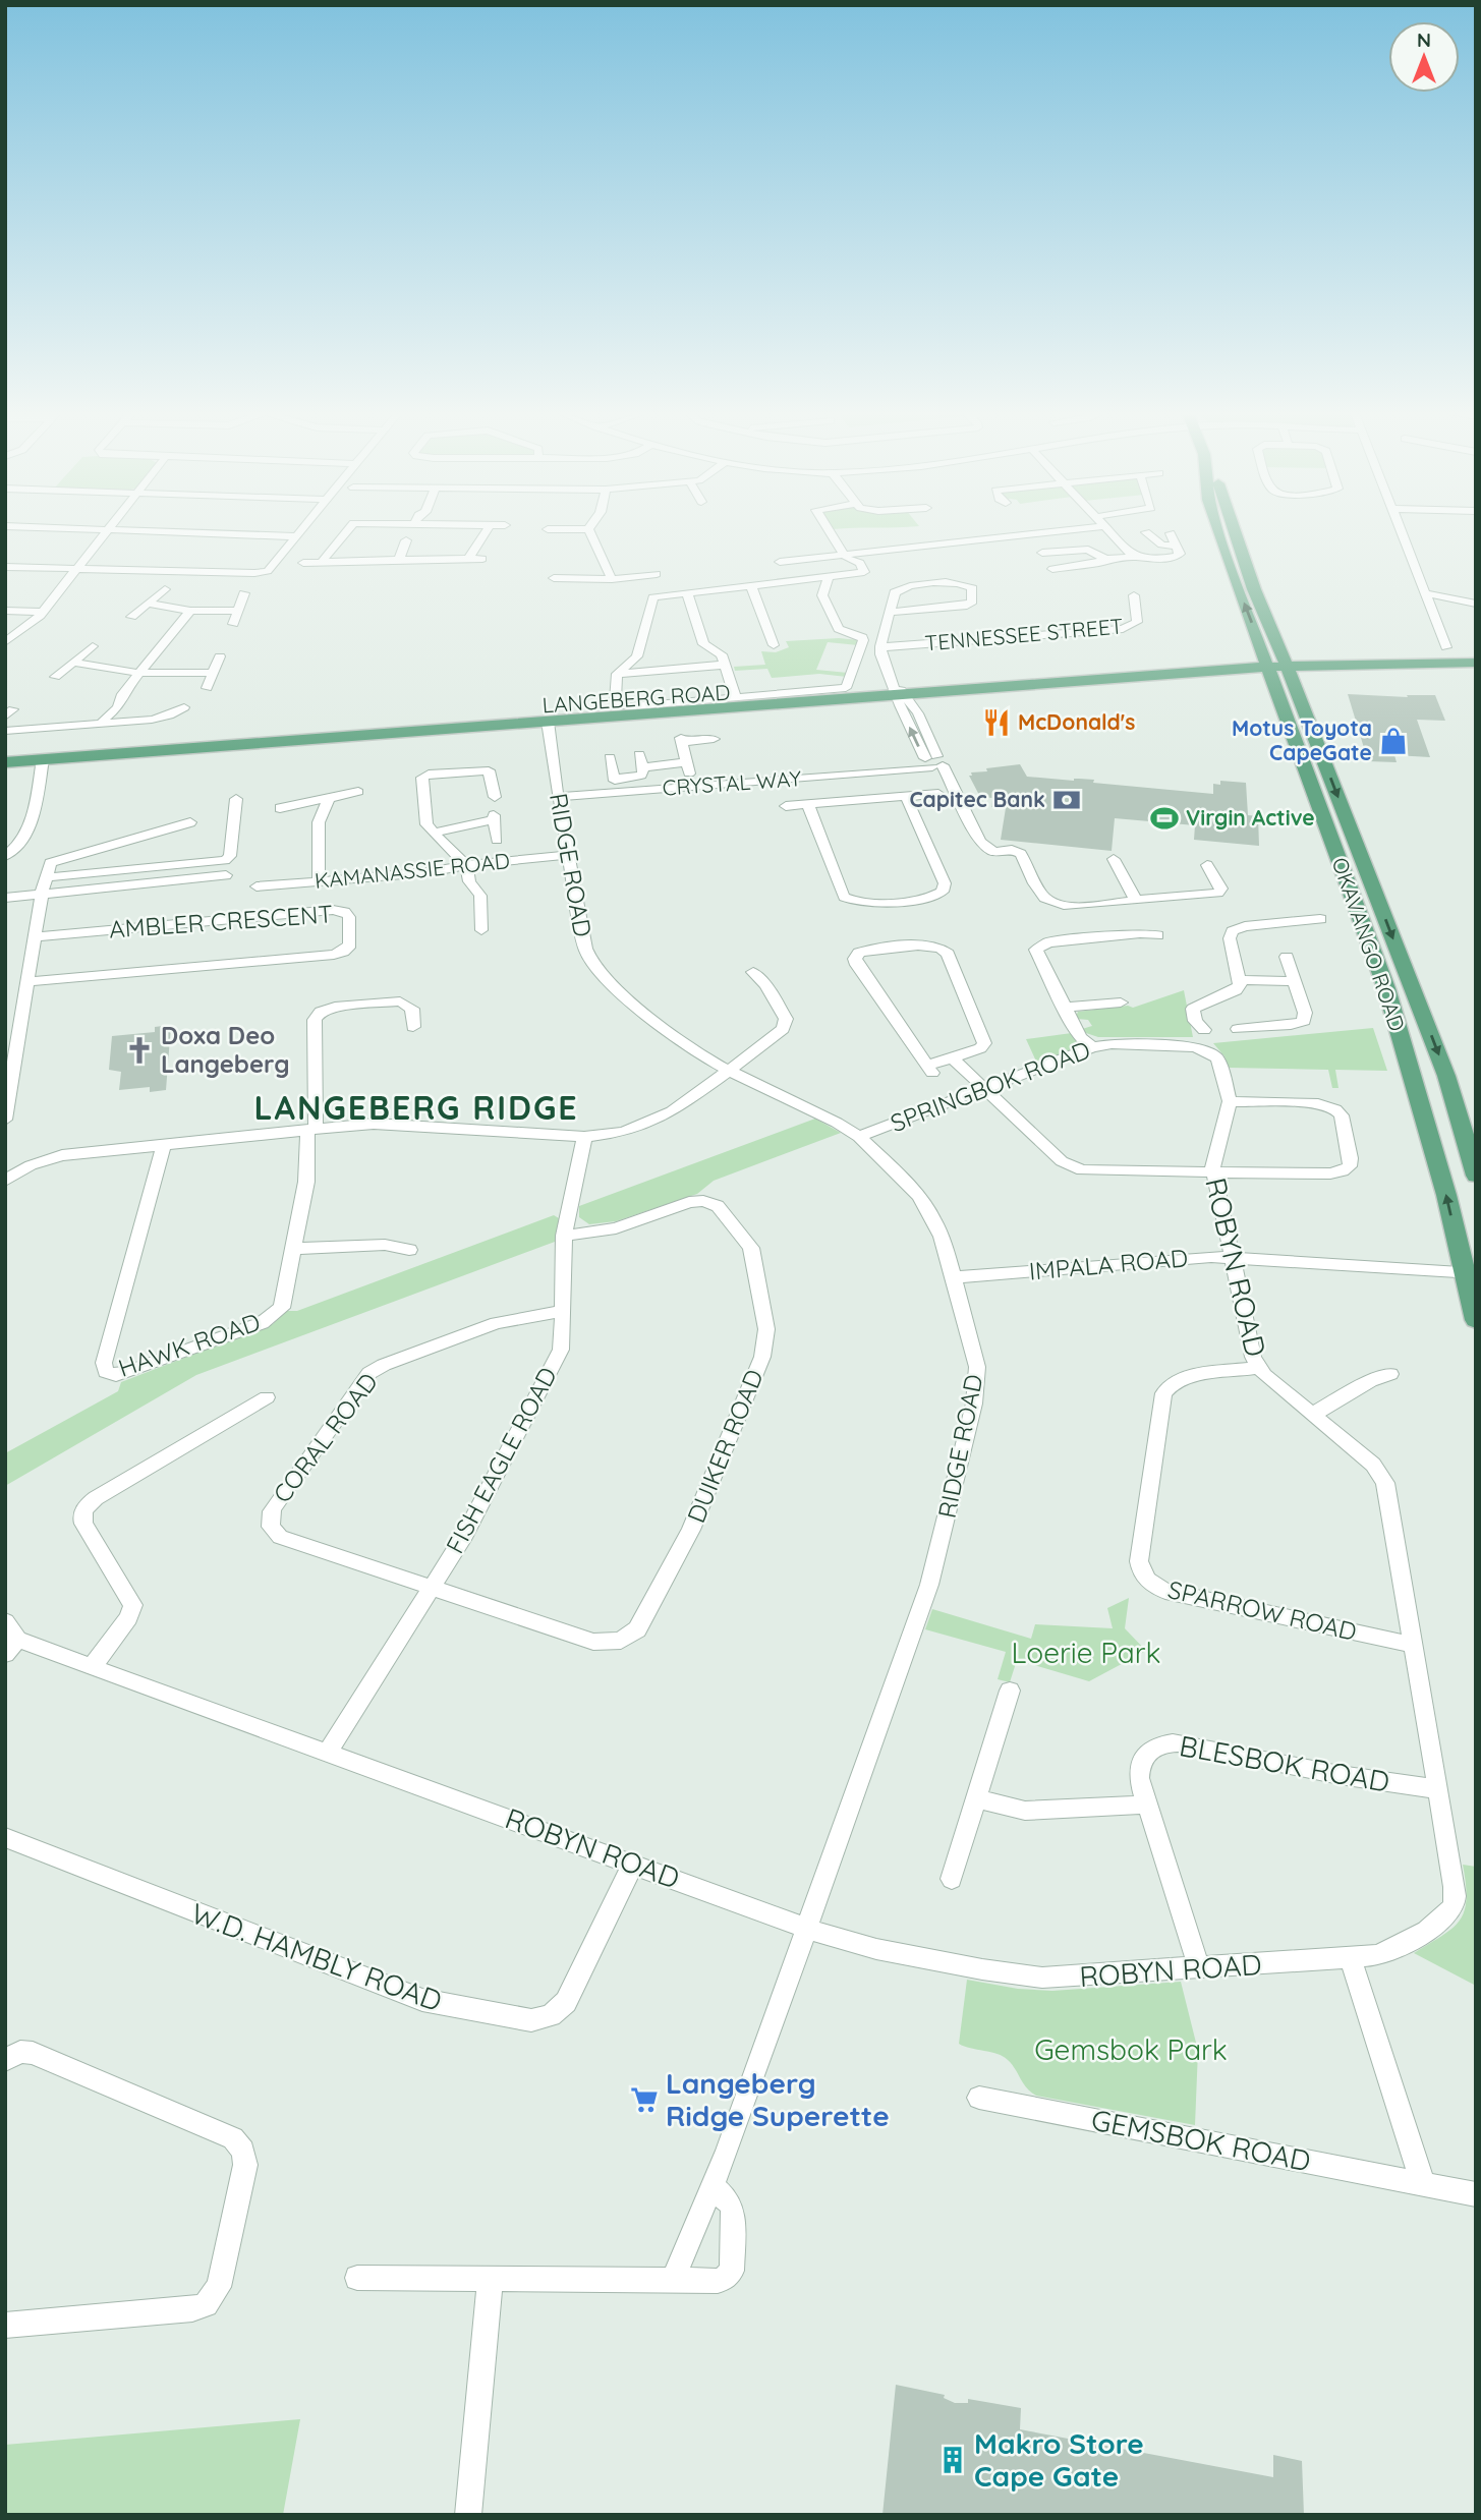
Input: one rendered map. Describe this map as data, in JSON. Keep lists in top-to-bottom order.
{
  "streets": {
    "main road": ["LANGEBERG ROAD", "OKAVANGO ROAD"],
    "street": [
      "TENNESSEE STREET",
      "CRYSTAL WAY",
      "RIDGE ROAD",
      "KAMANASSIE ROAD",
      "AMBLER CRESCENT",
      "SPRINGBOK ROAD",
      "IMPALA ROAD",
      "ROBYN ROAD",
      "HAWK ROAD",
      "CORAL ROAD",
      "DUIKER ROAD",
      "FISH EAGLE ROAD",
      "SPARROW ROAD",
      "BLESBOK ROAD",
      "W.D. HAMBLY ROAD",
      "GEMSBOK ROAD"
    ]
  },
  "crossings": [
    ["LANGEBERG ROAD", "RIDGE ROAD"],
    ["LANGEBERG ROAD", "OKAVANGO ROAD"],
    ["CRYSTAL WAY", "RIDGE ROAD"],
    ["RIDGE ROAD", "KAMANASSIE ROAD"],
    ["RIDGE ROAD", "SPRINGBOK ROAD"],
    ["RIDGE ROAD", "IMPALA ROAD"],
    ["RIDGE ROAD", "ROBYN ROAD"],
    ["OKAVANGO ROAD", "IMPALA ROAD"],
    ["IMPALA ROAD", "ROBYN ROAD"],
    ["ROBYN ROAD", "FISH EAGLE ROAD"],
    ["ROBYN ROAD", "SPARROW ROAD"],
    ["ROBYN ROAD", "BLESBOK ROAD"],
    ["ROBYN ROAD", "W.D. HAMBLY ROAD"],
    ["CORAL ROAD", "DUIKER ROAD"],
    ["CORAL ROAD", "FISH EAGLE ROAD"],
    ["DUIKER ROAD", "FISH EAGLE ROAD"]
  ],
  "districts": ["LANGEBERG RIDGE"],
  "parks": ["Loerie Park", "Gemsbok Park"],
  "places": {
    "restaurant": ["McDonald's"],
    "shop": ["Motus Toyota CapeGate"],
    "bank": ["Capitec Bank"],
    "sports": ["Virgin Active"],
    "church": ["Doxa Deo Langeberg"],
    "supermarket": ["Langeberg Ridge Superette"],
    "building": ["Makro Store Cape Gate"]
  },
  "north": "top"
}
